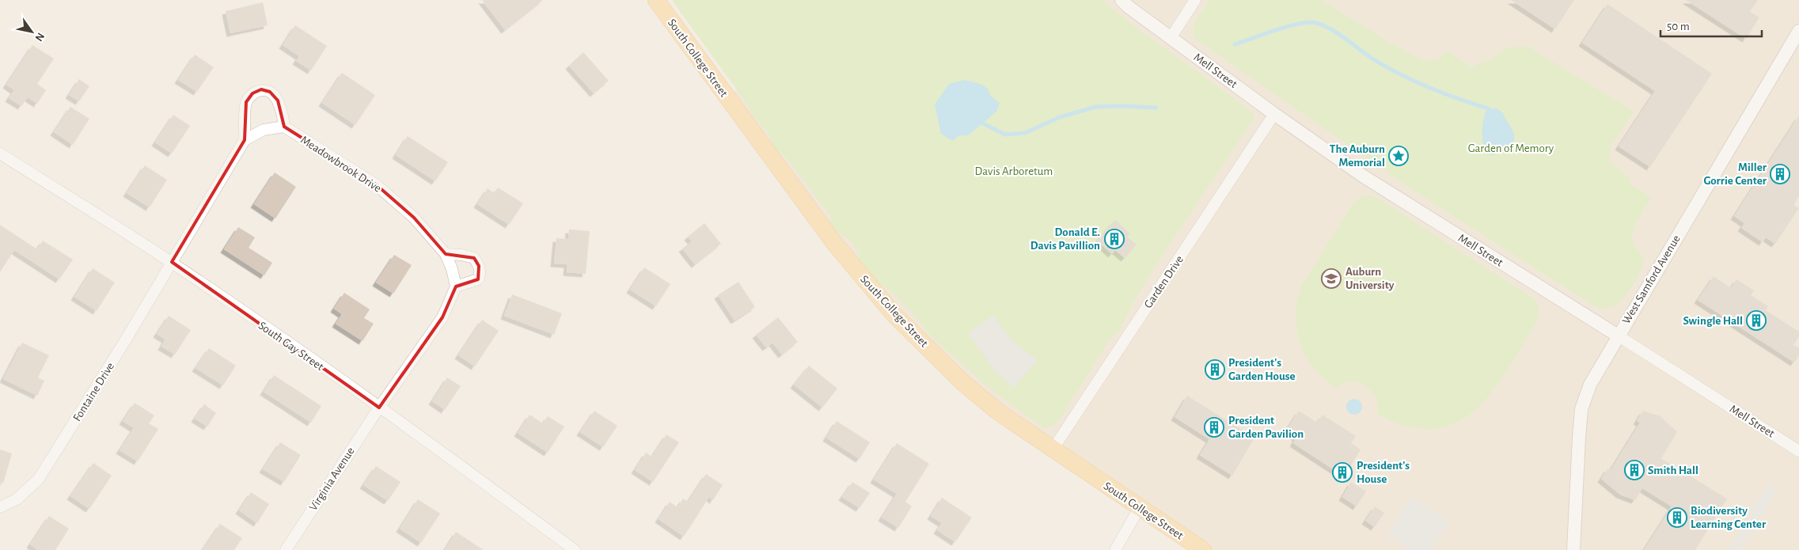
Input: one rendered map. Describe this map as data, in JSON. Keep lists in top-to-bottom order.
{
  "streets": {
    "main road": ["South College Street"],
    "street": [
      "Mell Street",
      "Meadowbrook Drive",
      "West Samford Avenue",
      "Garden Drive",
      "South Gay Street",
      "Fontaine Drive",
      "Virginia Avenue"
    ]
  },
  "crossings": [
    ["South College Street", "Garden Drive"],
    ["Mell Street", "West Samford Avenue"],
    ["Mell Street", "Garden Drive"],
    ["South Gay Street", "Fontaine Drive"],
    ["South Gay Street", "Virginia Avenue"]
  ],
  "parks": ["Garden of Memory", "Davis Arboretum"],
  "places": {
    "place": ["The Auburn Memorial"],
    "building": [
      "Miller Gorrie Center",
      "Donald E. Davis Pavillion",
      "Swingle Hall",
      "President's Garden House",
      "President Garden Pavilion",
      "Smith Hall",
      "President's House",
      "Biodiversity Learning Center"
    ],
    "school or university": ["Auburn University"]
  },
  "scale_bar": "50 m",
  "north": "bottom right"
}
